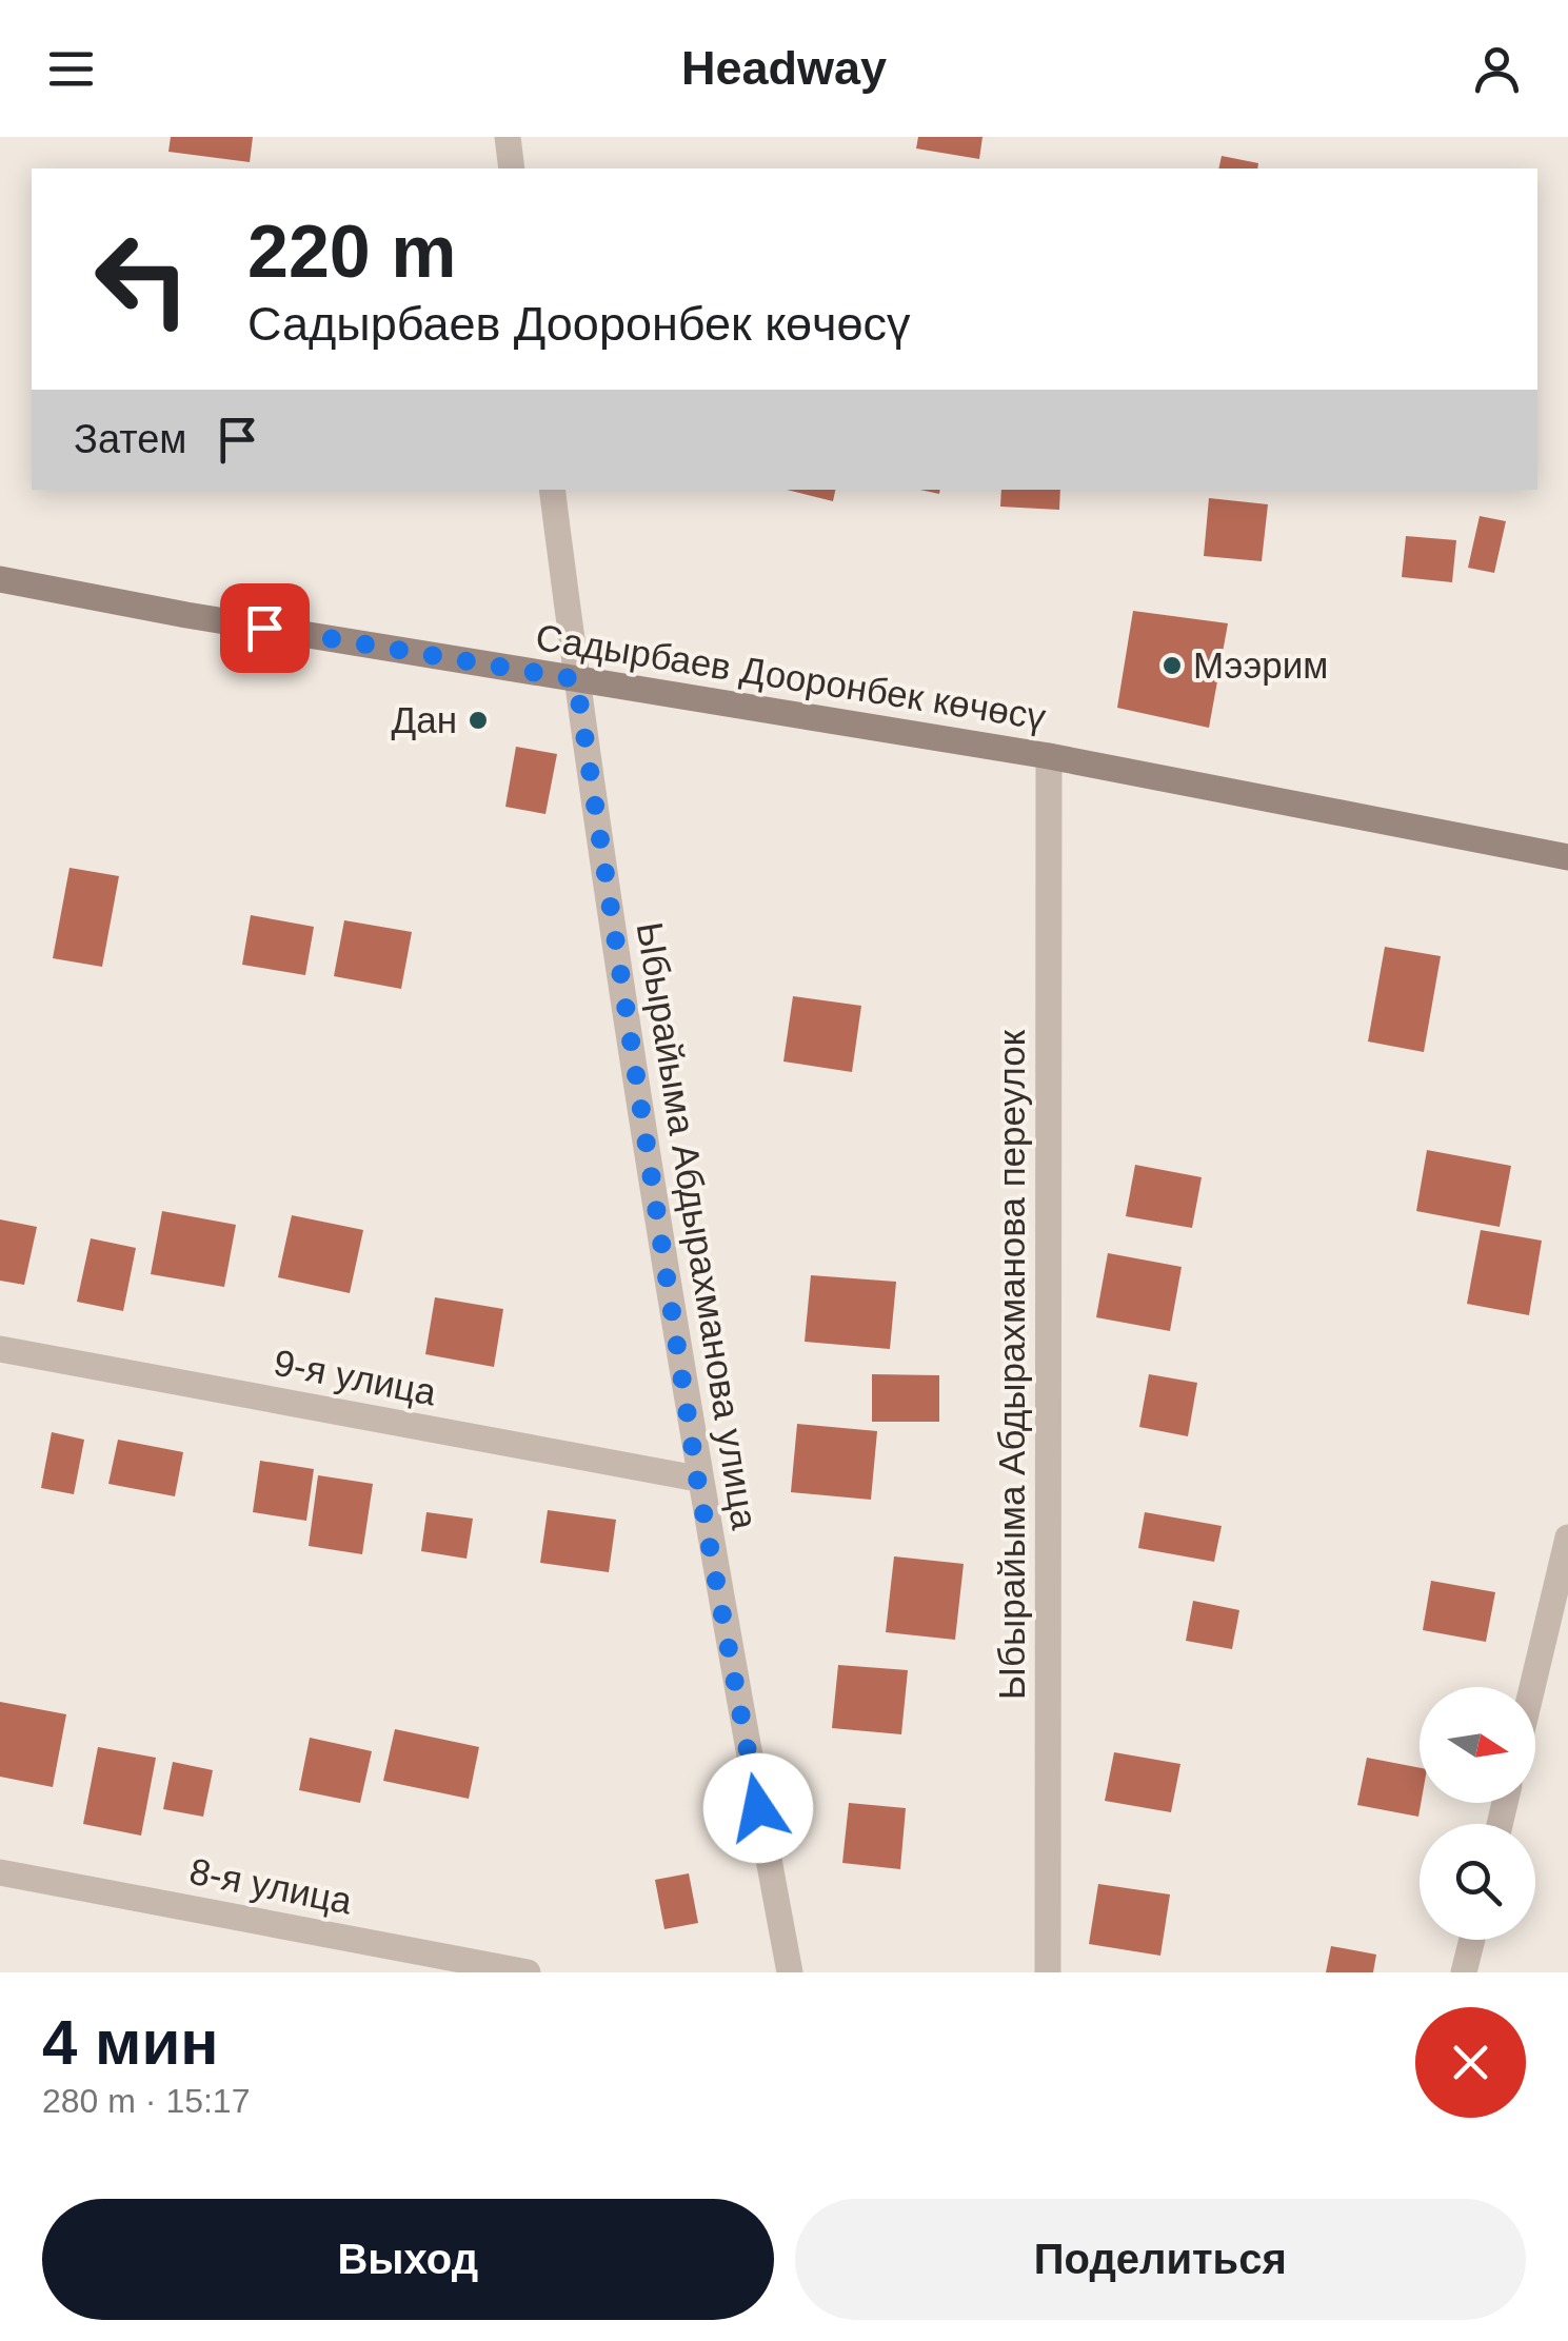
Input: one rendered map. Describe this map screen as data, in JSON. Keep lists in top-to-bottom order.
{
  "streets": {
    "main road": ["Садырбаев Дооронбек көчөсү"],
    "street": [
      "Ыбырайыма Абдырахманова улица",
      "Ыбырайыма Абдырахманова переулок",
      "9-я улица",
      "8-я улица"
    ]
  },
  "crossings": [
    ["Садырбаев Дооронбек көчөсү", "Ыбырайыма Абдырахманова улица"],
    ["Садырбаев Дооронбек көчөсү", "Ыбырайыма Абдырахманова переулок"],
    ["Ыбырайыма Абдырахманова улица", "9-я улица"]
  ],
  "places": ["Мээрим", "Дан"],
  "north": "right",
  "page": {
    "header": "Headway",
    "turn": ["220 m", "Садырбаев Дооронбек көчөсү"],
    "then": "Затем",
    "heading": ["4 мин", "280 m · 15:17"],
    "buttons": ["Выход", "Поделиться"]
  }
}
